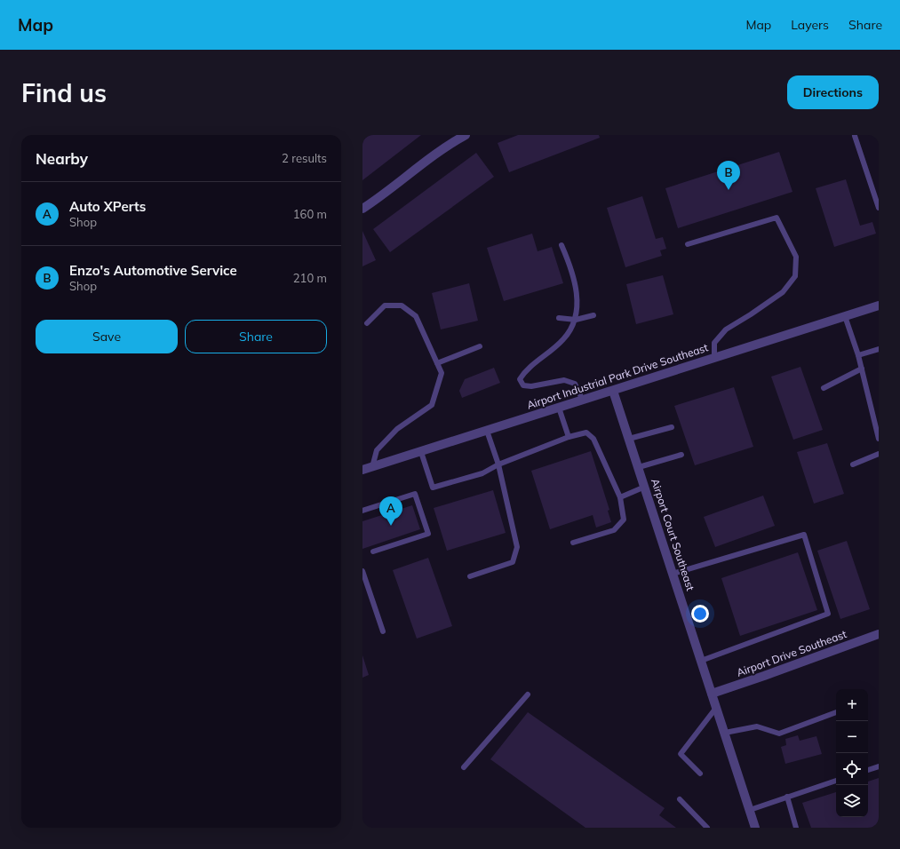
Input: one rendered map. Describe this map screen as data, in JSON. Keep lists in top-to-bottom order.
{
  "streets": {
    "street": ["Airport Industrial Park Drive Southeast", "Airport Court Southeast", "Airport Drive Southeast"]
  },
  "crossings": [
    ["Airport Industrial Park Drive Southeast", "Airport Court Southeast"],
    ["Airport Court Southeast", "Airport Drive Southeast"]
  ],
  "page": {
    "header": "Map",
    "nav": ["Map", "Layers", "Share"],
    "buttons": [
      "Directions",
      ["Save", "Share"]
    ],
    "title": "Find us",
    "heading": ["Nearby", "2 results"],
    "pins": ["B", "A"],
    "list": [
      {
        "mark": "A",
        "name": "Auto XPerts",
        "note": "Shop",
        "value": "160 m"
      },
      {
        "mark": "B",
        "name": "Enzo's Automotive Service",
        "note": "Shop",
        "value": "210 m"
      }
    ],
    "map_buttons": ["+", "−"]
  }
}
